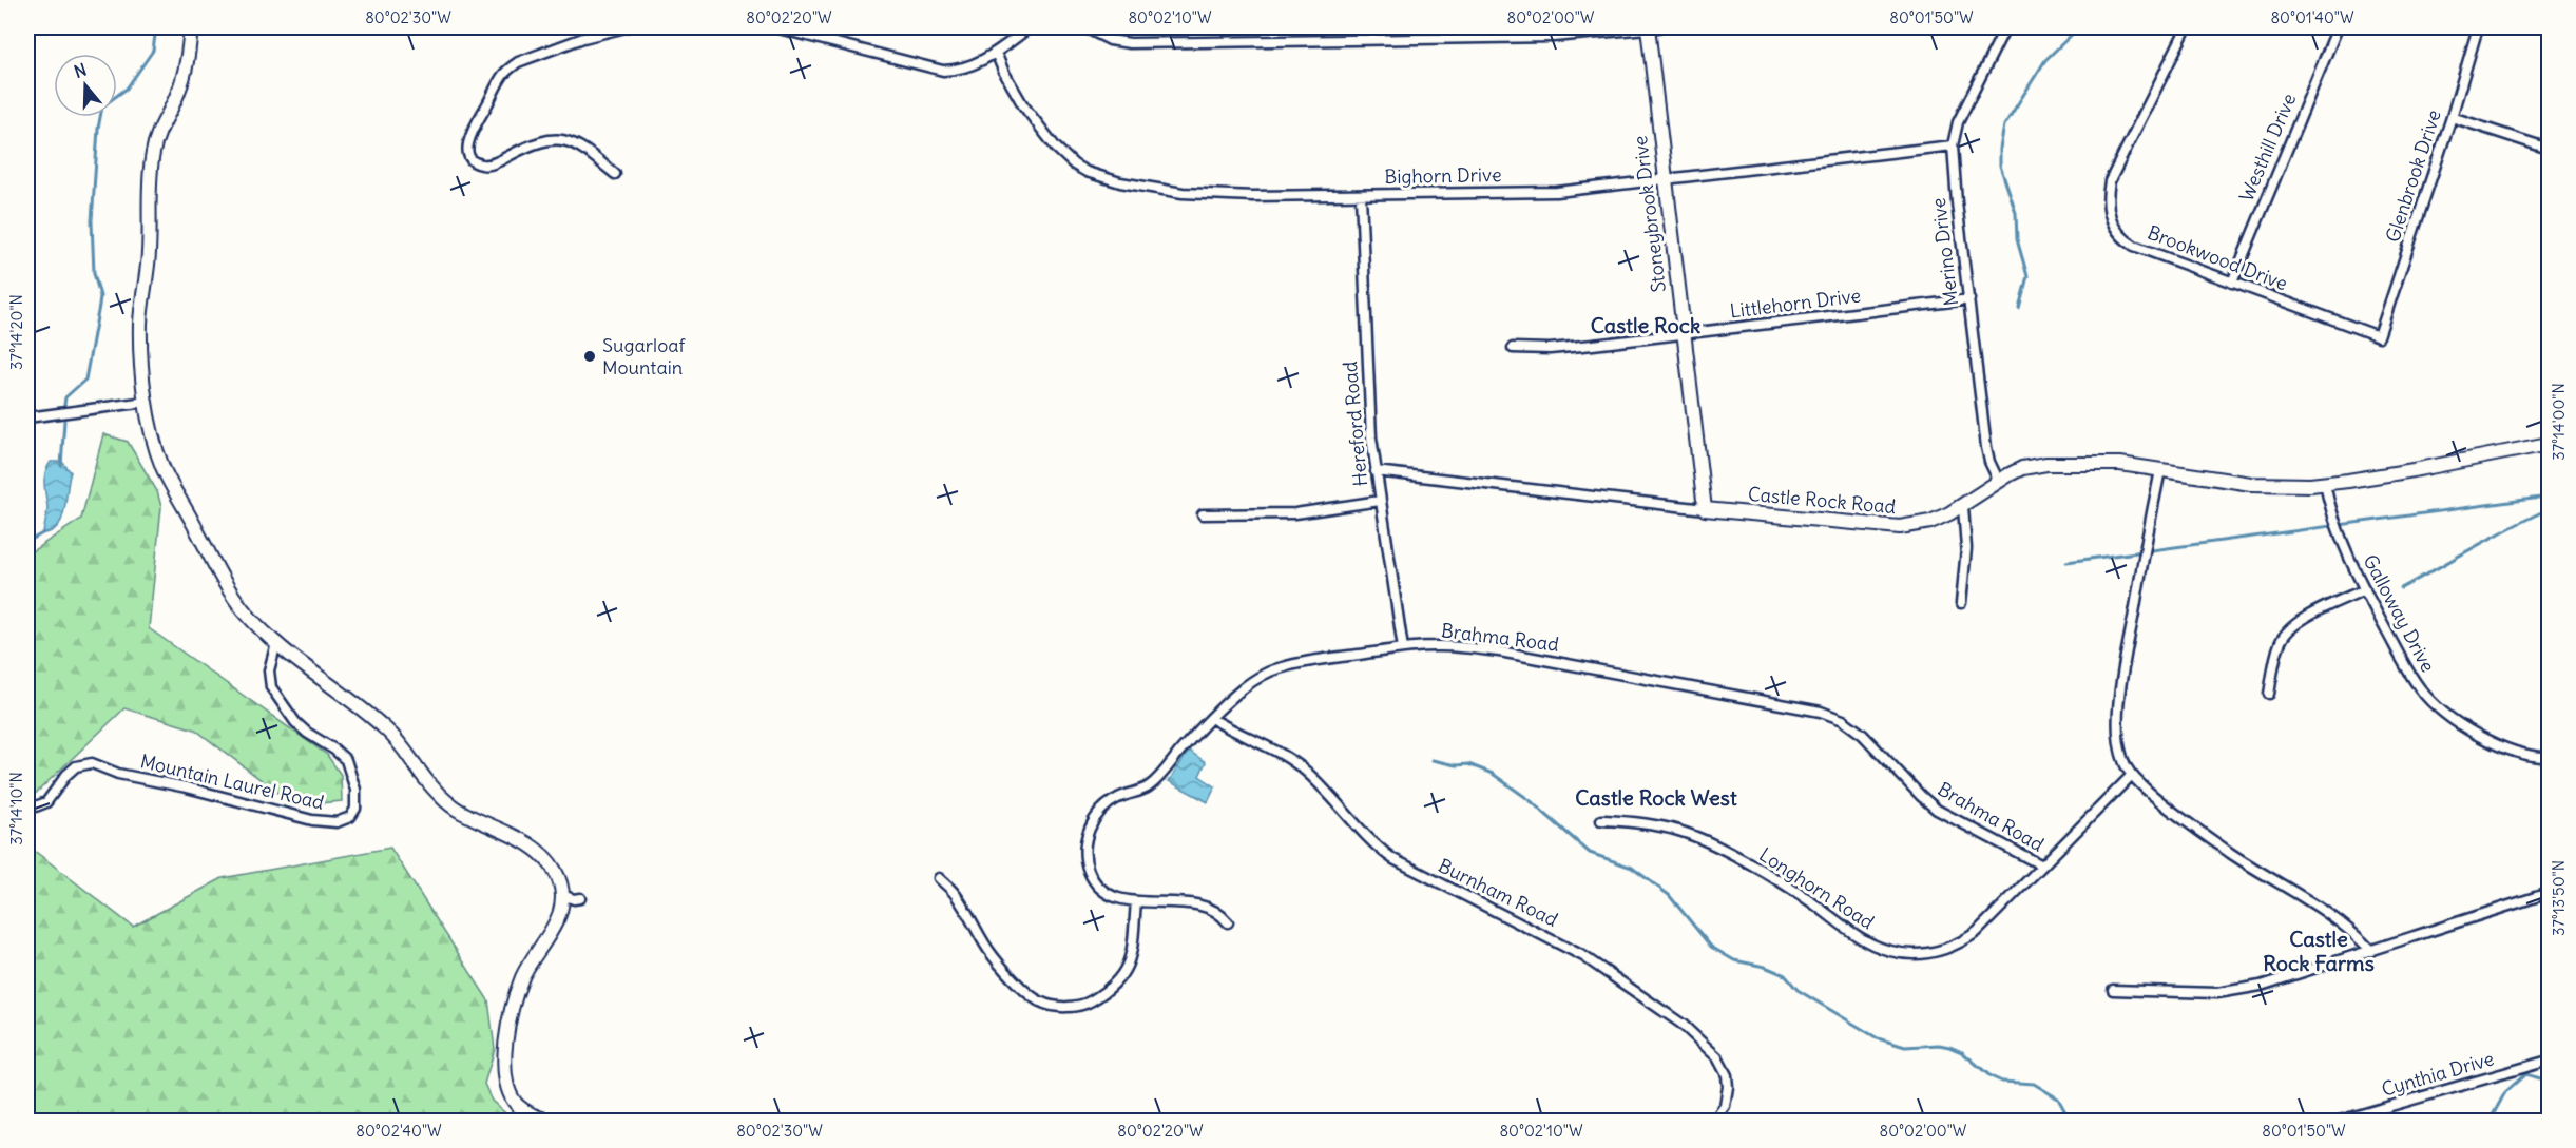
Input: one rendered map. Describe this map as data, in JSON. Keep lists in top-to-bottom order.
{
  "streets": {
    "street": [
      "Westhill Drive",
      "Bighorn Drive",
      "Glenbrook Drive",
      "Stoneybrook Drive",
      "Merino Drive",
      "Brookwood Drive",
      "Littlehorn Drive",
      "Hereford Road",
      "Castle Rock Road",
      "Galloway Drive",
      "Brahma Road",
      "Mountain Laurel Road",
      "Longhorn Road",
      "Burnham Road",
      "Cynthia Drive"
    ]
  },
  "crossings": [
    ["Westhill Drive", "Brookwood Drive"],
    ["Bighorn Drive", "Stoneybrook Drive"],
    ["Bighorn Drive", "Merino Drive"],
    ["Bighorn Drive", "Hereford Road"],
    ["Glenbrook Drive", "Brookwood Drive"],
    ["Stoneybrook Drive", "Littlehorn Drive"],
    ["Stoneybrook Drive", "Castle Rock Road"],
    ["Merino Drive", "Littlehorn Drive"],
    ["Merino Drive", "Castle Rock Road"],
    ["Hereford Road", "Castle Rock Road"],
    ["Hereford Road", "Brahma Road"],
    ["Castle Rock Road", "Galloway Drive"],
    ["Brahma Road", "Longhorn Road"],
    ["Brahma Road", "Burnham Road"]
  ],
  "districts": ["Castle Rock", "Castle Rock West", "Castle Rock Farms"],
  "places": ["Sugarloaf Mountain"],
  "north": "top",
  "coordinates": [
    "80°02'30\"W",
    "80°02'20\"W",
    "80°02'10\"W",
    "80°02'00\"W",
    "80°01'50\"W",
    "80°01'40\"W",
    "37°14'20\"N",
    "37°14'00\"N",
    "37°14'10\"N",
    "37°13'50\"N",
    "80°02'40\"W"
  ]
}
